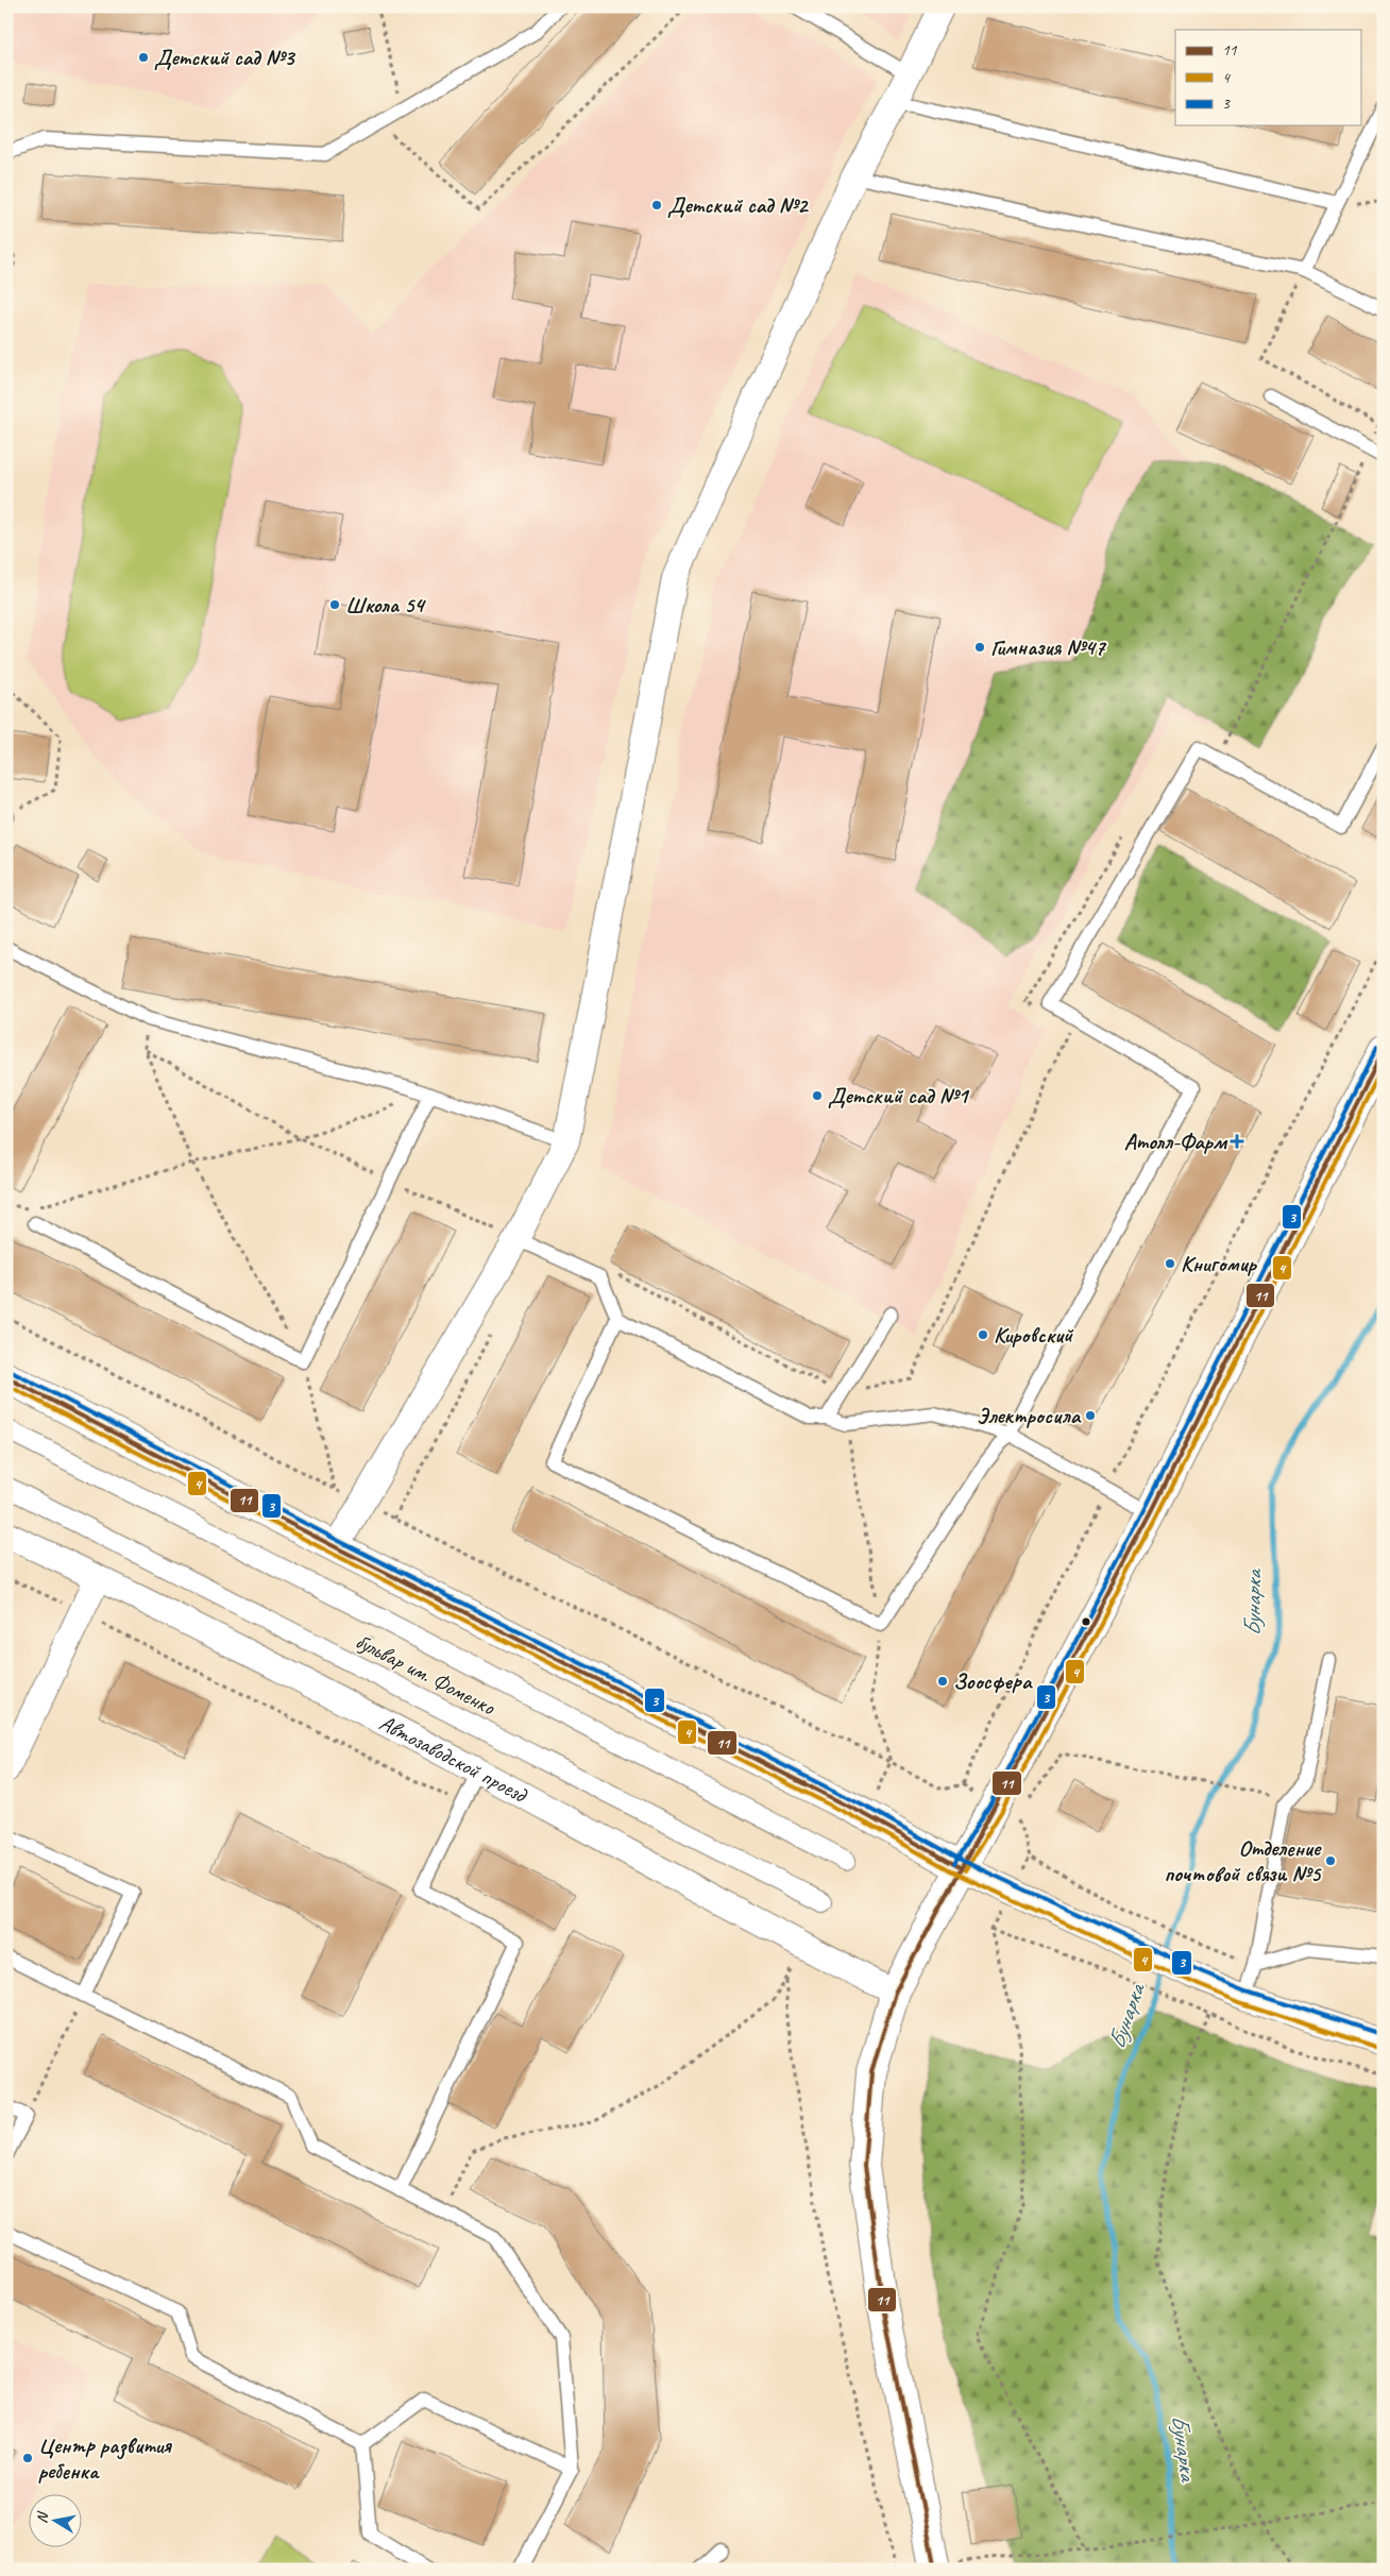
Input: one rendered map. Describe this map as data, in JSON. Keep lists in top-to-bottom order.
{
  "streets": {
    "street": ["бульвар им. Фоменко", "Автозаводской проезд"]
  },
  "water": ["Бунарка"],
  "places": {
    "other": [
      "Детский сад №3",
      "Детский сад №2",
      "Школа 54",
      "Гимназия №47",
      "Детский сад №1",
      "Книгомир",
      "Кировский",
      "Электросила",
      "Зоосфера",
      "Отделение почтовой связи №5",
      "Центр развития ребенка"
    ],
    "health": ["Атолл-Фарм"]
  },
  "lines": ["transit line 3", "transit line 11", "transit line 4"],
  "legend": ["11", "4", "3"],
  "north": "left"
}
